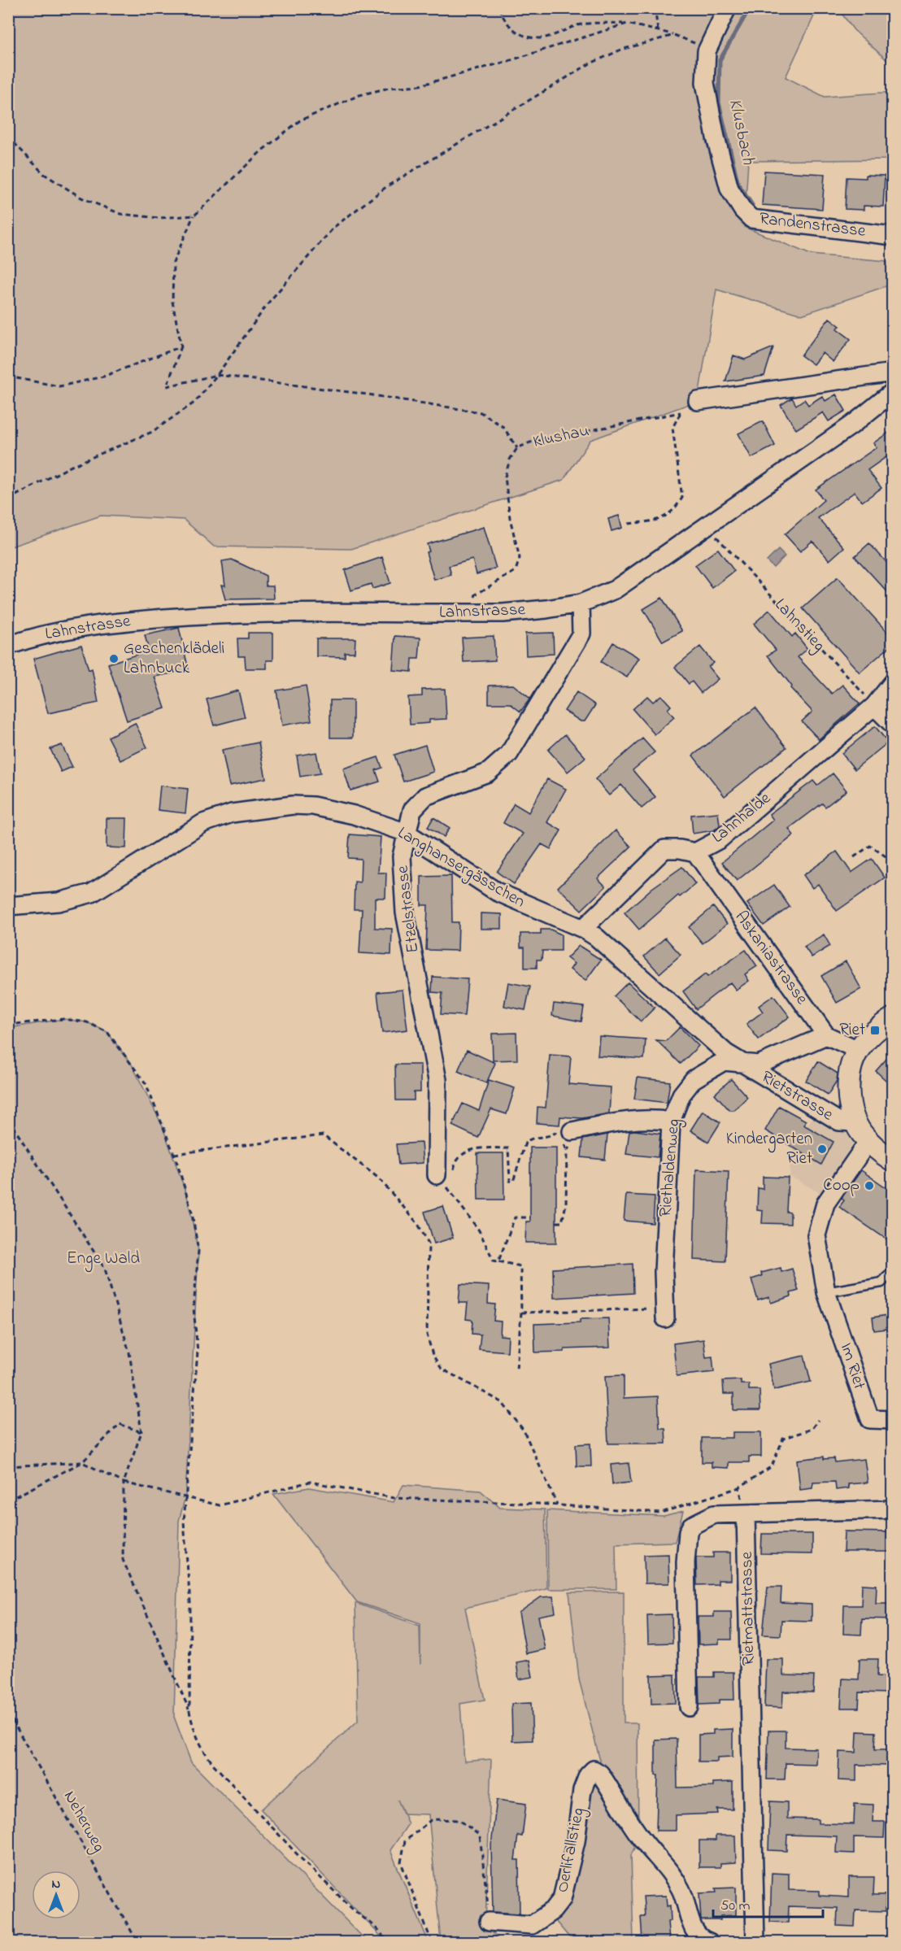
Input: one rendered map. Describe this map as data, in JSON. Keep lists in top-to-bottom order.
{
  "streets": {
    "street": [
      "Randenstrasse",
      "Lahnstrasse",
      "Lahnhalde",
      "Langhansergässchen",
      "Etzelstrasse",
      "Askaniastrasse",
      "Rietstrasse",
      "Riethaldenweg",
      "Im Riet",
      "Rietmattstrasse",
      "Oerlifallstieg"
    ],
    "path": ["Klushau", "Lahnstieg", "Neherweg"]
  },
  "crossings": [
    ["Klushau", "Lahnstrasse"],
    ["Lahnstrasse", "Lahnstieg"],
    ["Lahnstrasse", "Etzelstrasse"],
    ["Lahnstieg", "Lahnhalde"],
    ["Lahnhalde", "Langhansergässchen"],
    ["Lahnhalde", "Askaniastrasse"],
    ["Langhansergässchen", "Etzelstrasse"],
    ["Langhansergässchen", "Rietstrasse"],
    ["Langhansergässchen", "Riethaldenweg"],
    ["Askaniastrasse", "Riethaldenweg"],
    ["Rietstrasse", "Riethaldenweg"]
  ],
  "water": ["Klusbach"],
  "parks": ["Enge Wald"],
  "places": {
    "other": ["Geschenklädeli Lahnbuck", "Kindergarten Riet", "Coop"],
    "transit": ["Riet"]
  },
  "scale_bar": "50 m",
  "north": "top"
}
